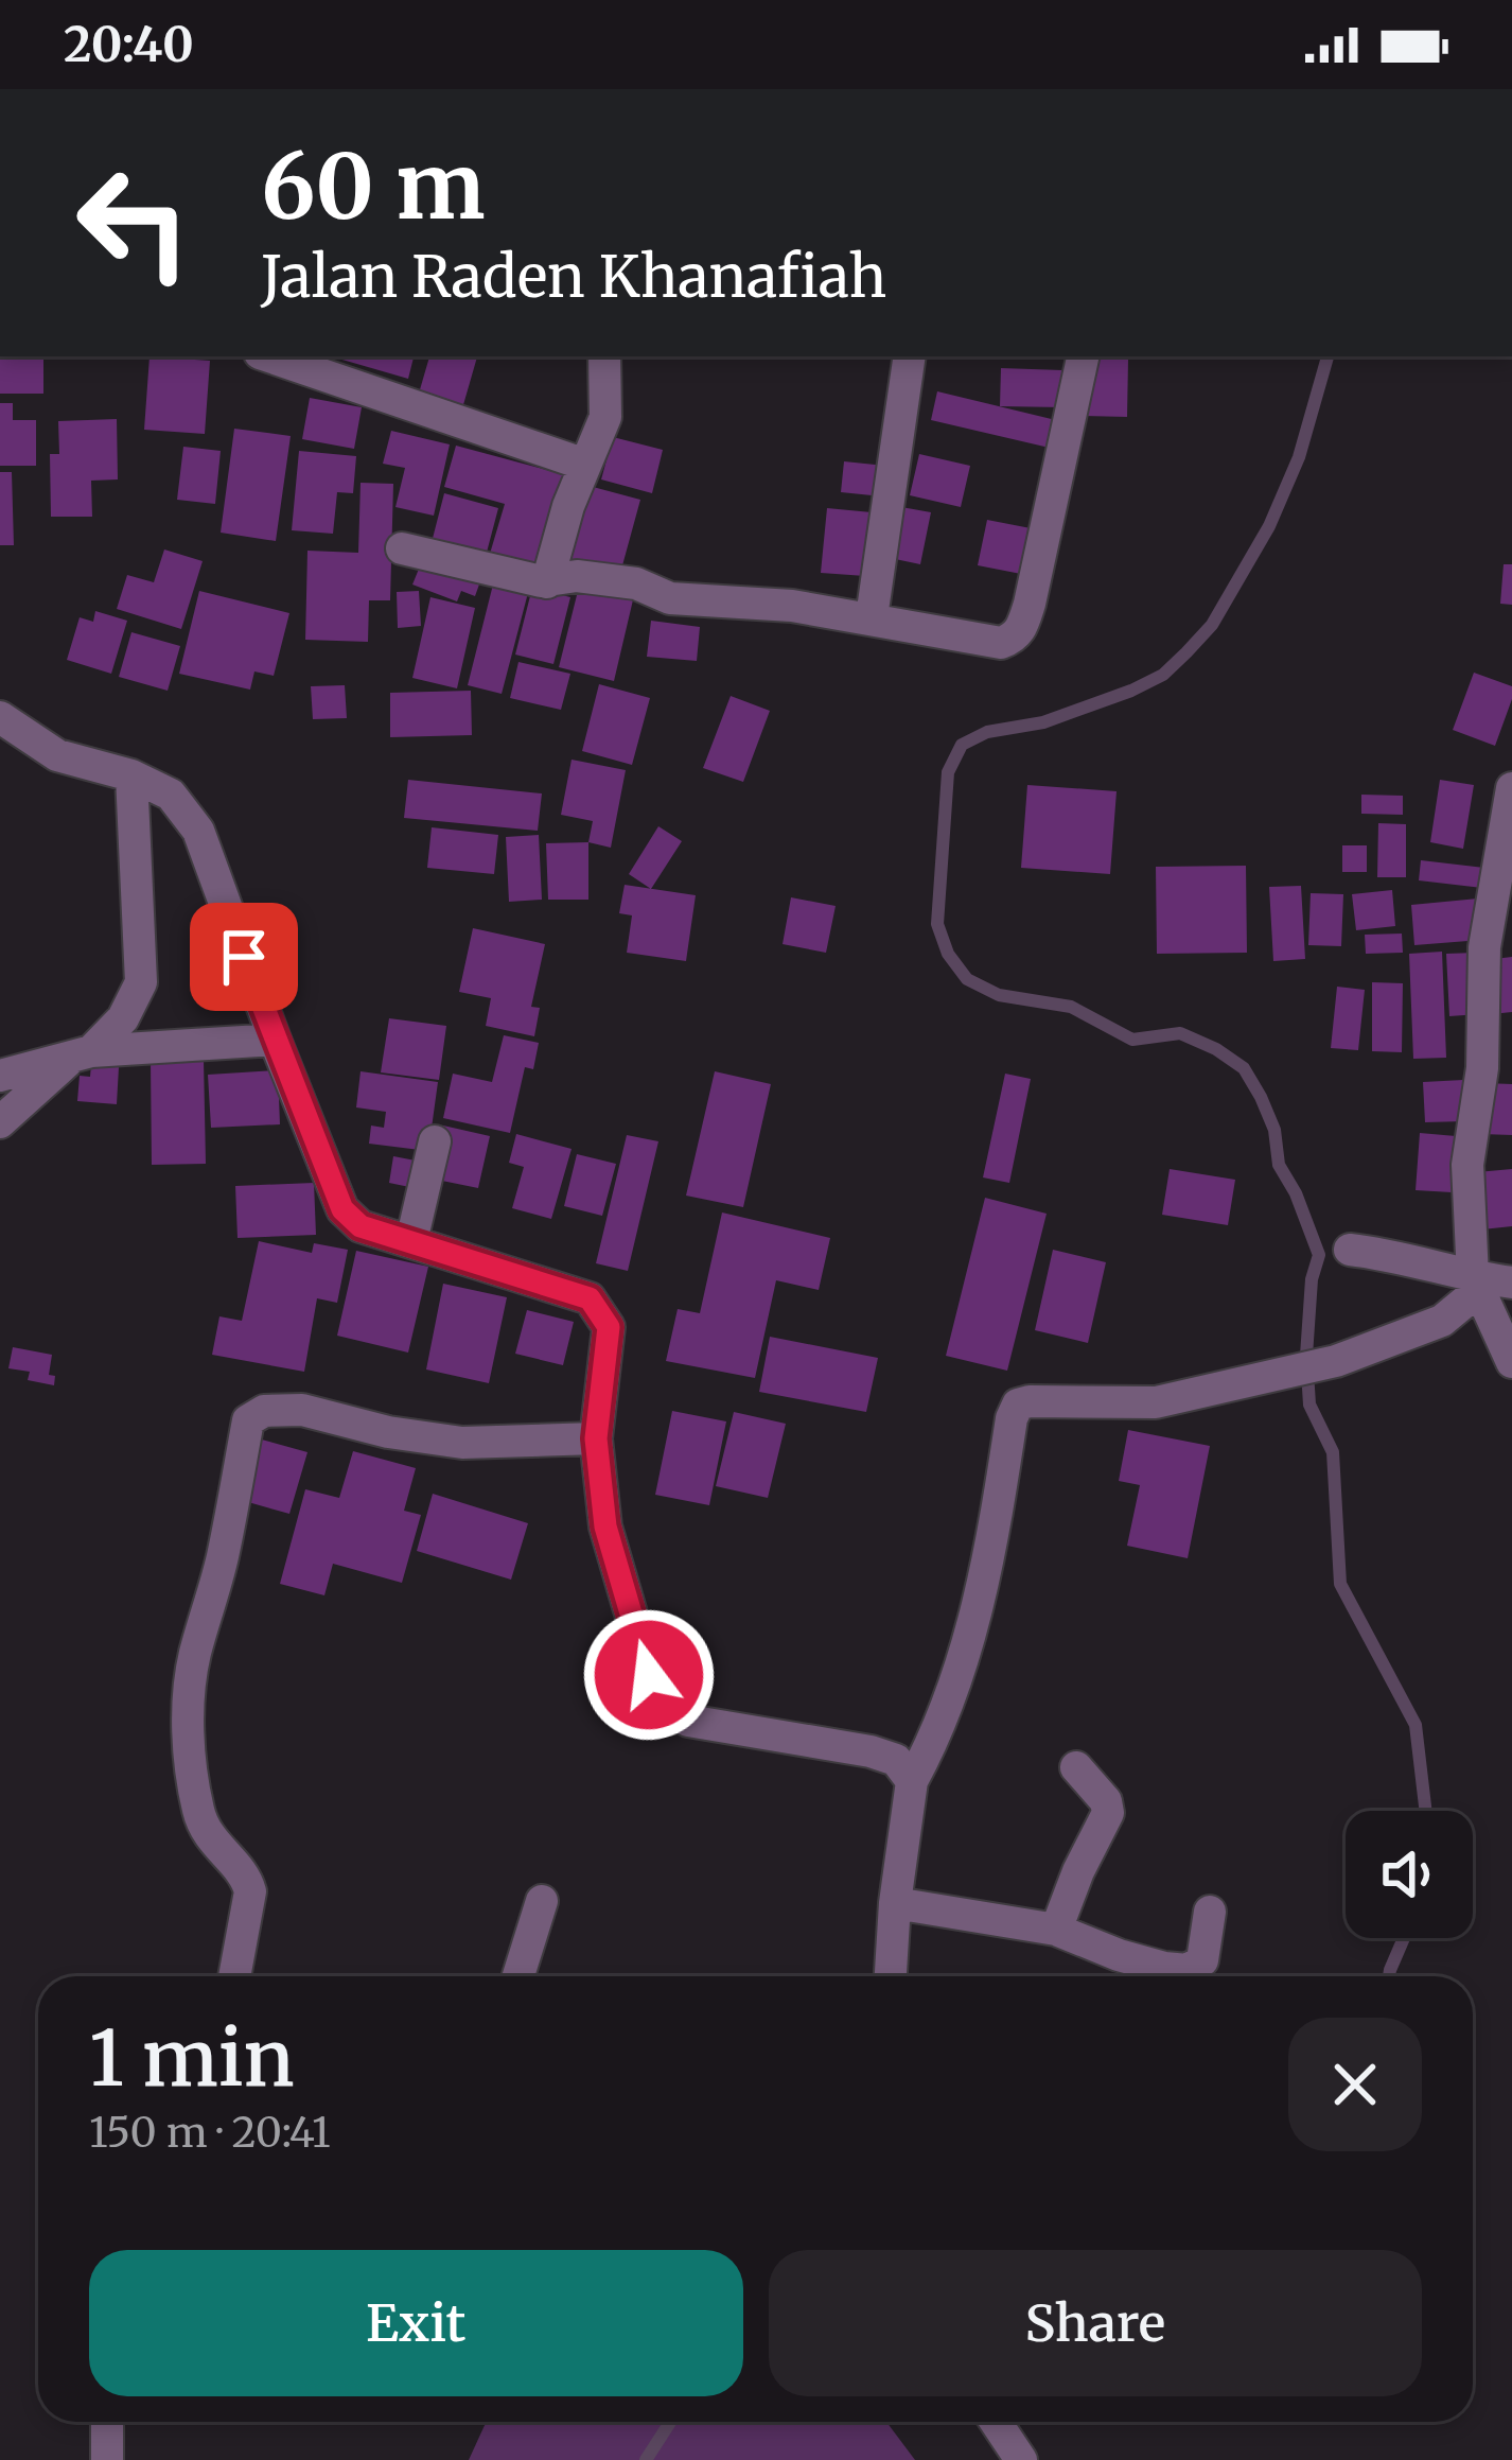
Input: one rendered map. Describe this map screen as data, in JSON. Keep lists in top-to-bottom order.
{
  "page": {
    "status": "20:40",
    "turn": ["60 m", "Jalan Raden Khanafiah"],
    "heading": ["1 min", "150 m · 20:41"],
    "buttons": ["Exit", "Share"]
  }
}
